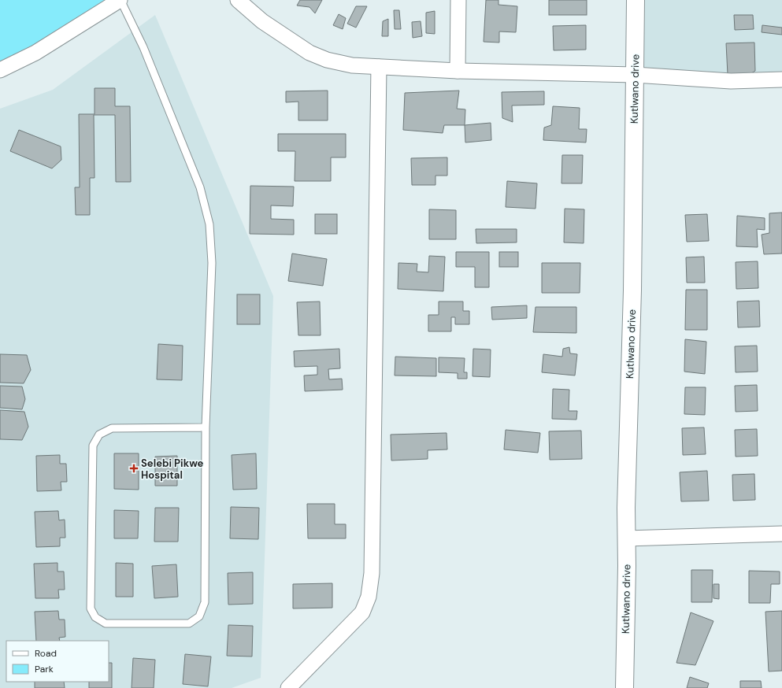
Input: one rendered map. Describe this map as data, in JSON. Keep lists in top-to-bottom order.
{
  "streets": {
    "street": ["Kutlwano drive"]
  },
  "places": {
    "health": ["Selebi Pikwe Hospital"]
  },
  "legend": ["Road", "Park"]
}
